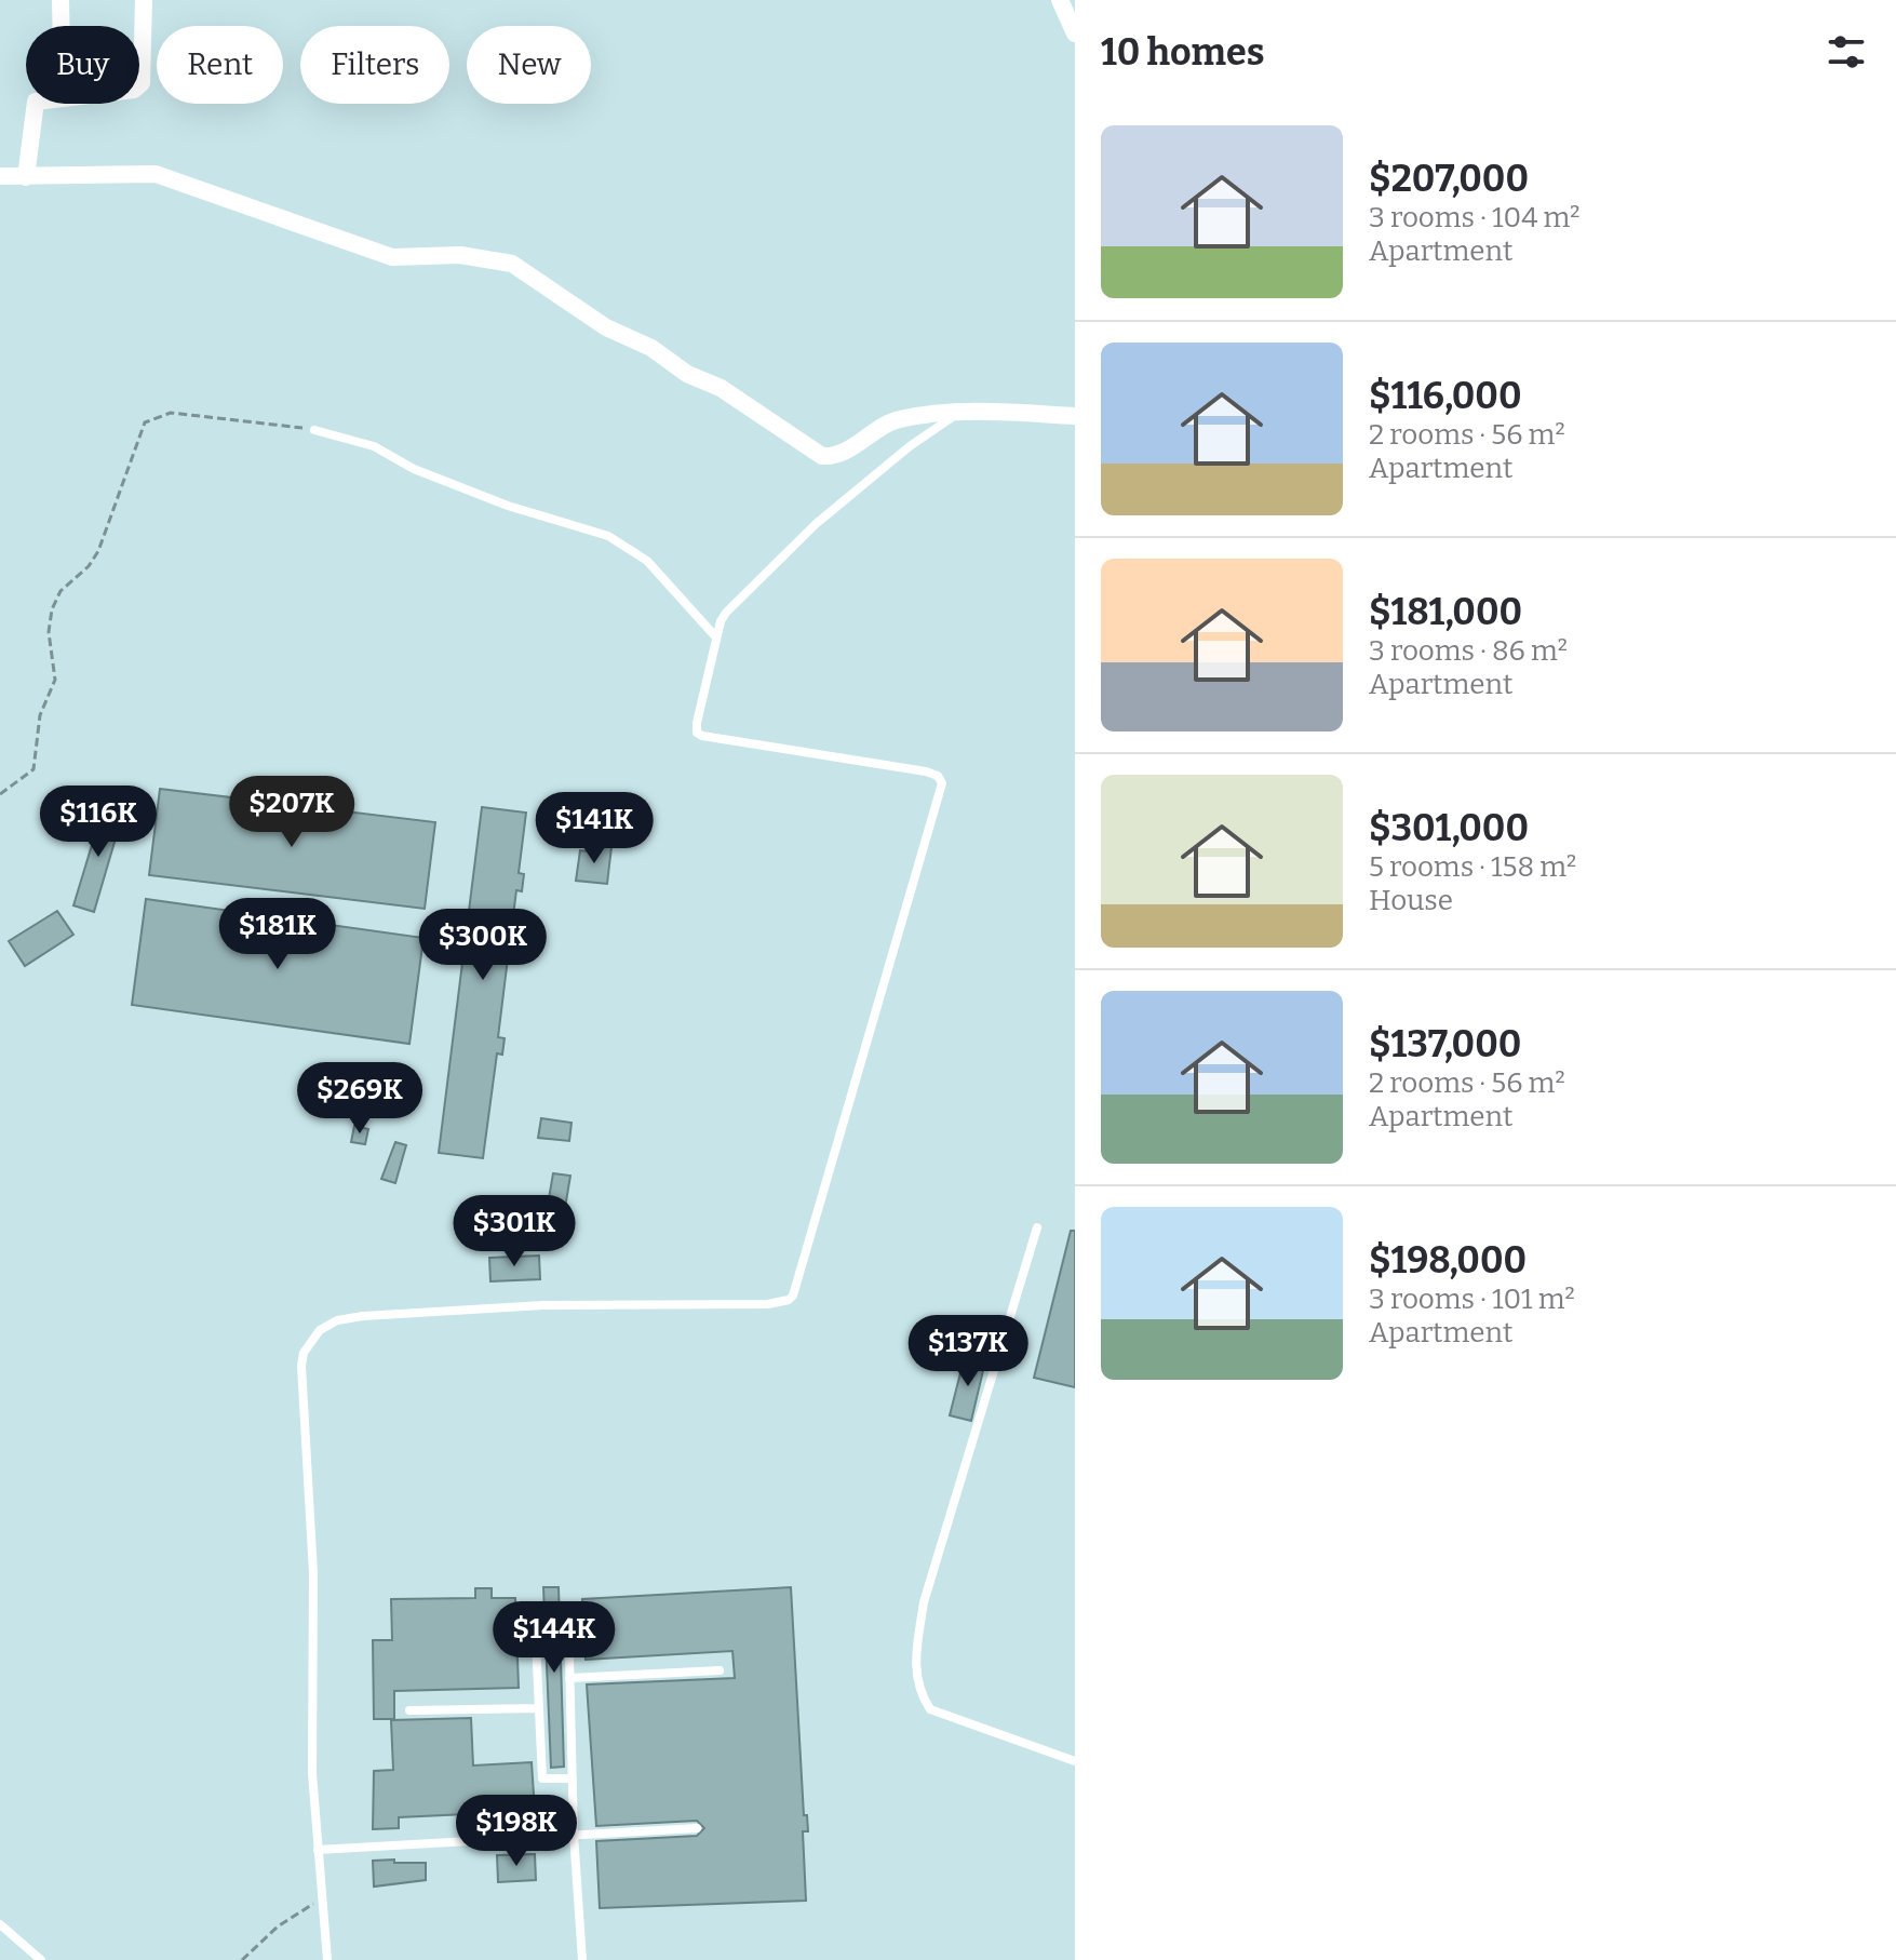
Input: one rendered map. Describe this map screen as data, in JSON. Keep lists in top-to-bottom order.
{
  "page": {
    "heading": "10 homes",
    "chip": [
      "Buy",
      "Rent",
      "Filters",
      "New"
    ],
    "list": [
      {
        "name": "$207,000",
        "note": "3 rooms · 104 m² · Apartment"
      },
      {
        "name": "$116,000",
        "note": "2 rooms · 56 m² · Apartment"
      },
      {
        "name": "$181,000",
        "note": "3 rooms · 86 m² · Apartment"
      },
      {
        "name": "$301,000",
        "note": "5 rooms · 158 m² · House"
      },
      {
        "name": "$137,000",
        "note": "2 rooms · 56 m² · Apartment"
      },
      {
        "name": "$198,000",
        "note": "3 rooms · 101 m² · Apartment"
      }
    ],
    "price": [
      "$207K",
      "$116K",
      "$141K",
      "$181K",
      "$300K",
      "$269K",
      "$301K",
      "$137K",
      "$144K",
      "$198K"
    ]
  }
}
